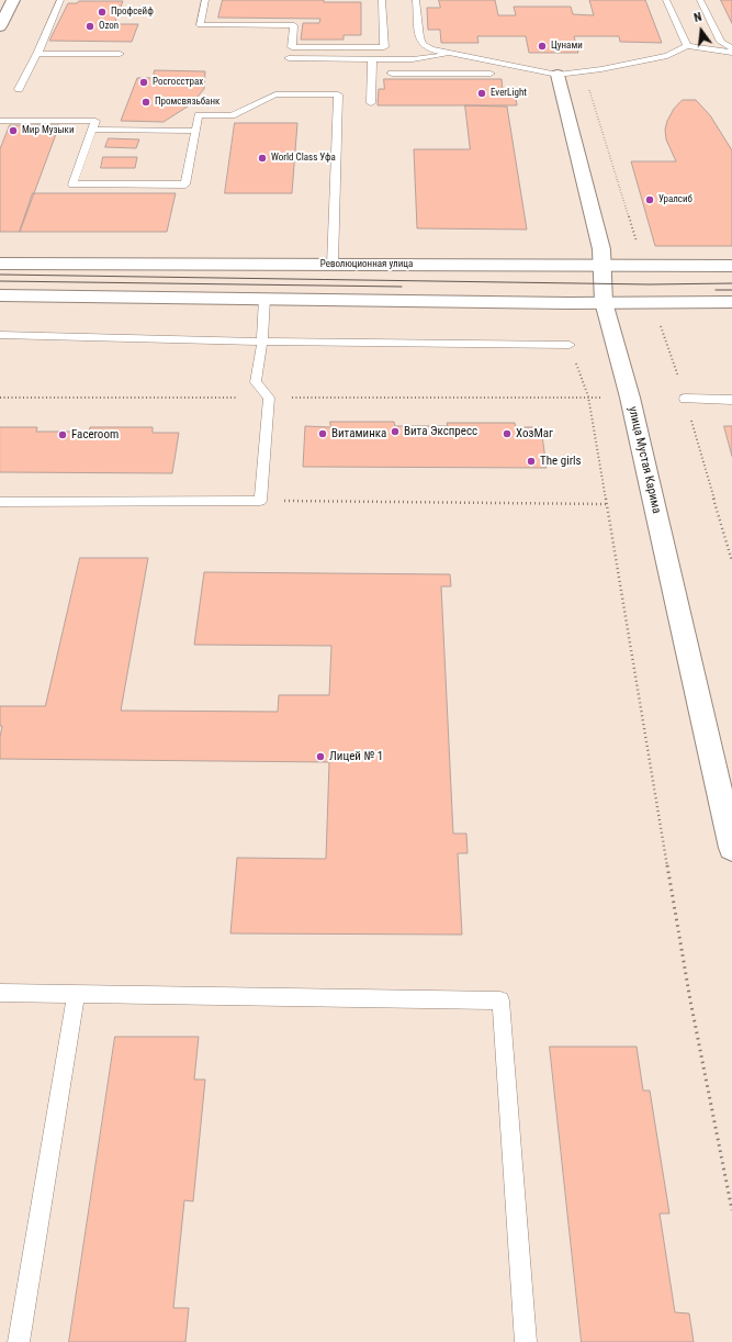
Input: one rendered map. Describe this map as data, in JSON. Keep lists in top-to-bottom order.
{
  "streets": {
    "street": ["Революционная улица", "улица Мустая Карима"]
  },
  "crossings": [
    ["Революционная улица", "улица Мустая Карима"]
  ],
  "places": [
    "Профсейф",
    "Ozon",
    "Цунами",
    "Росгосстрах",
    "EverLight",
    "Промсвязьбанк",
    "Мир Музыки",
    "World Class Уфа",
    "Уралсиб",
    "Вита Экспресс",
    "Витаминка",
    "ХозМаг",
    "Faceroom",
    "The girls",
    "Лицей № 1"
  ],
  "north": "top"
}
